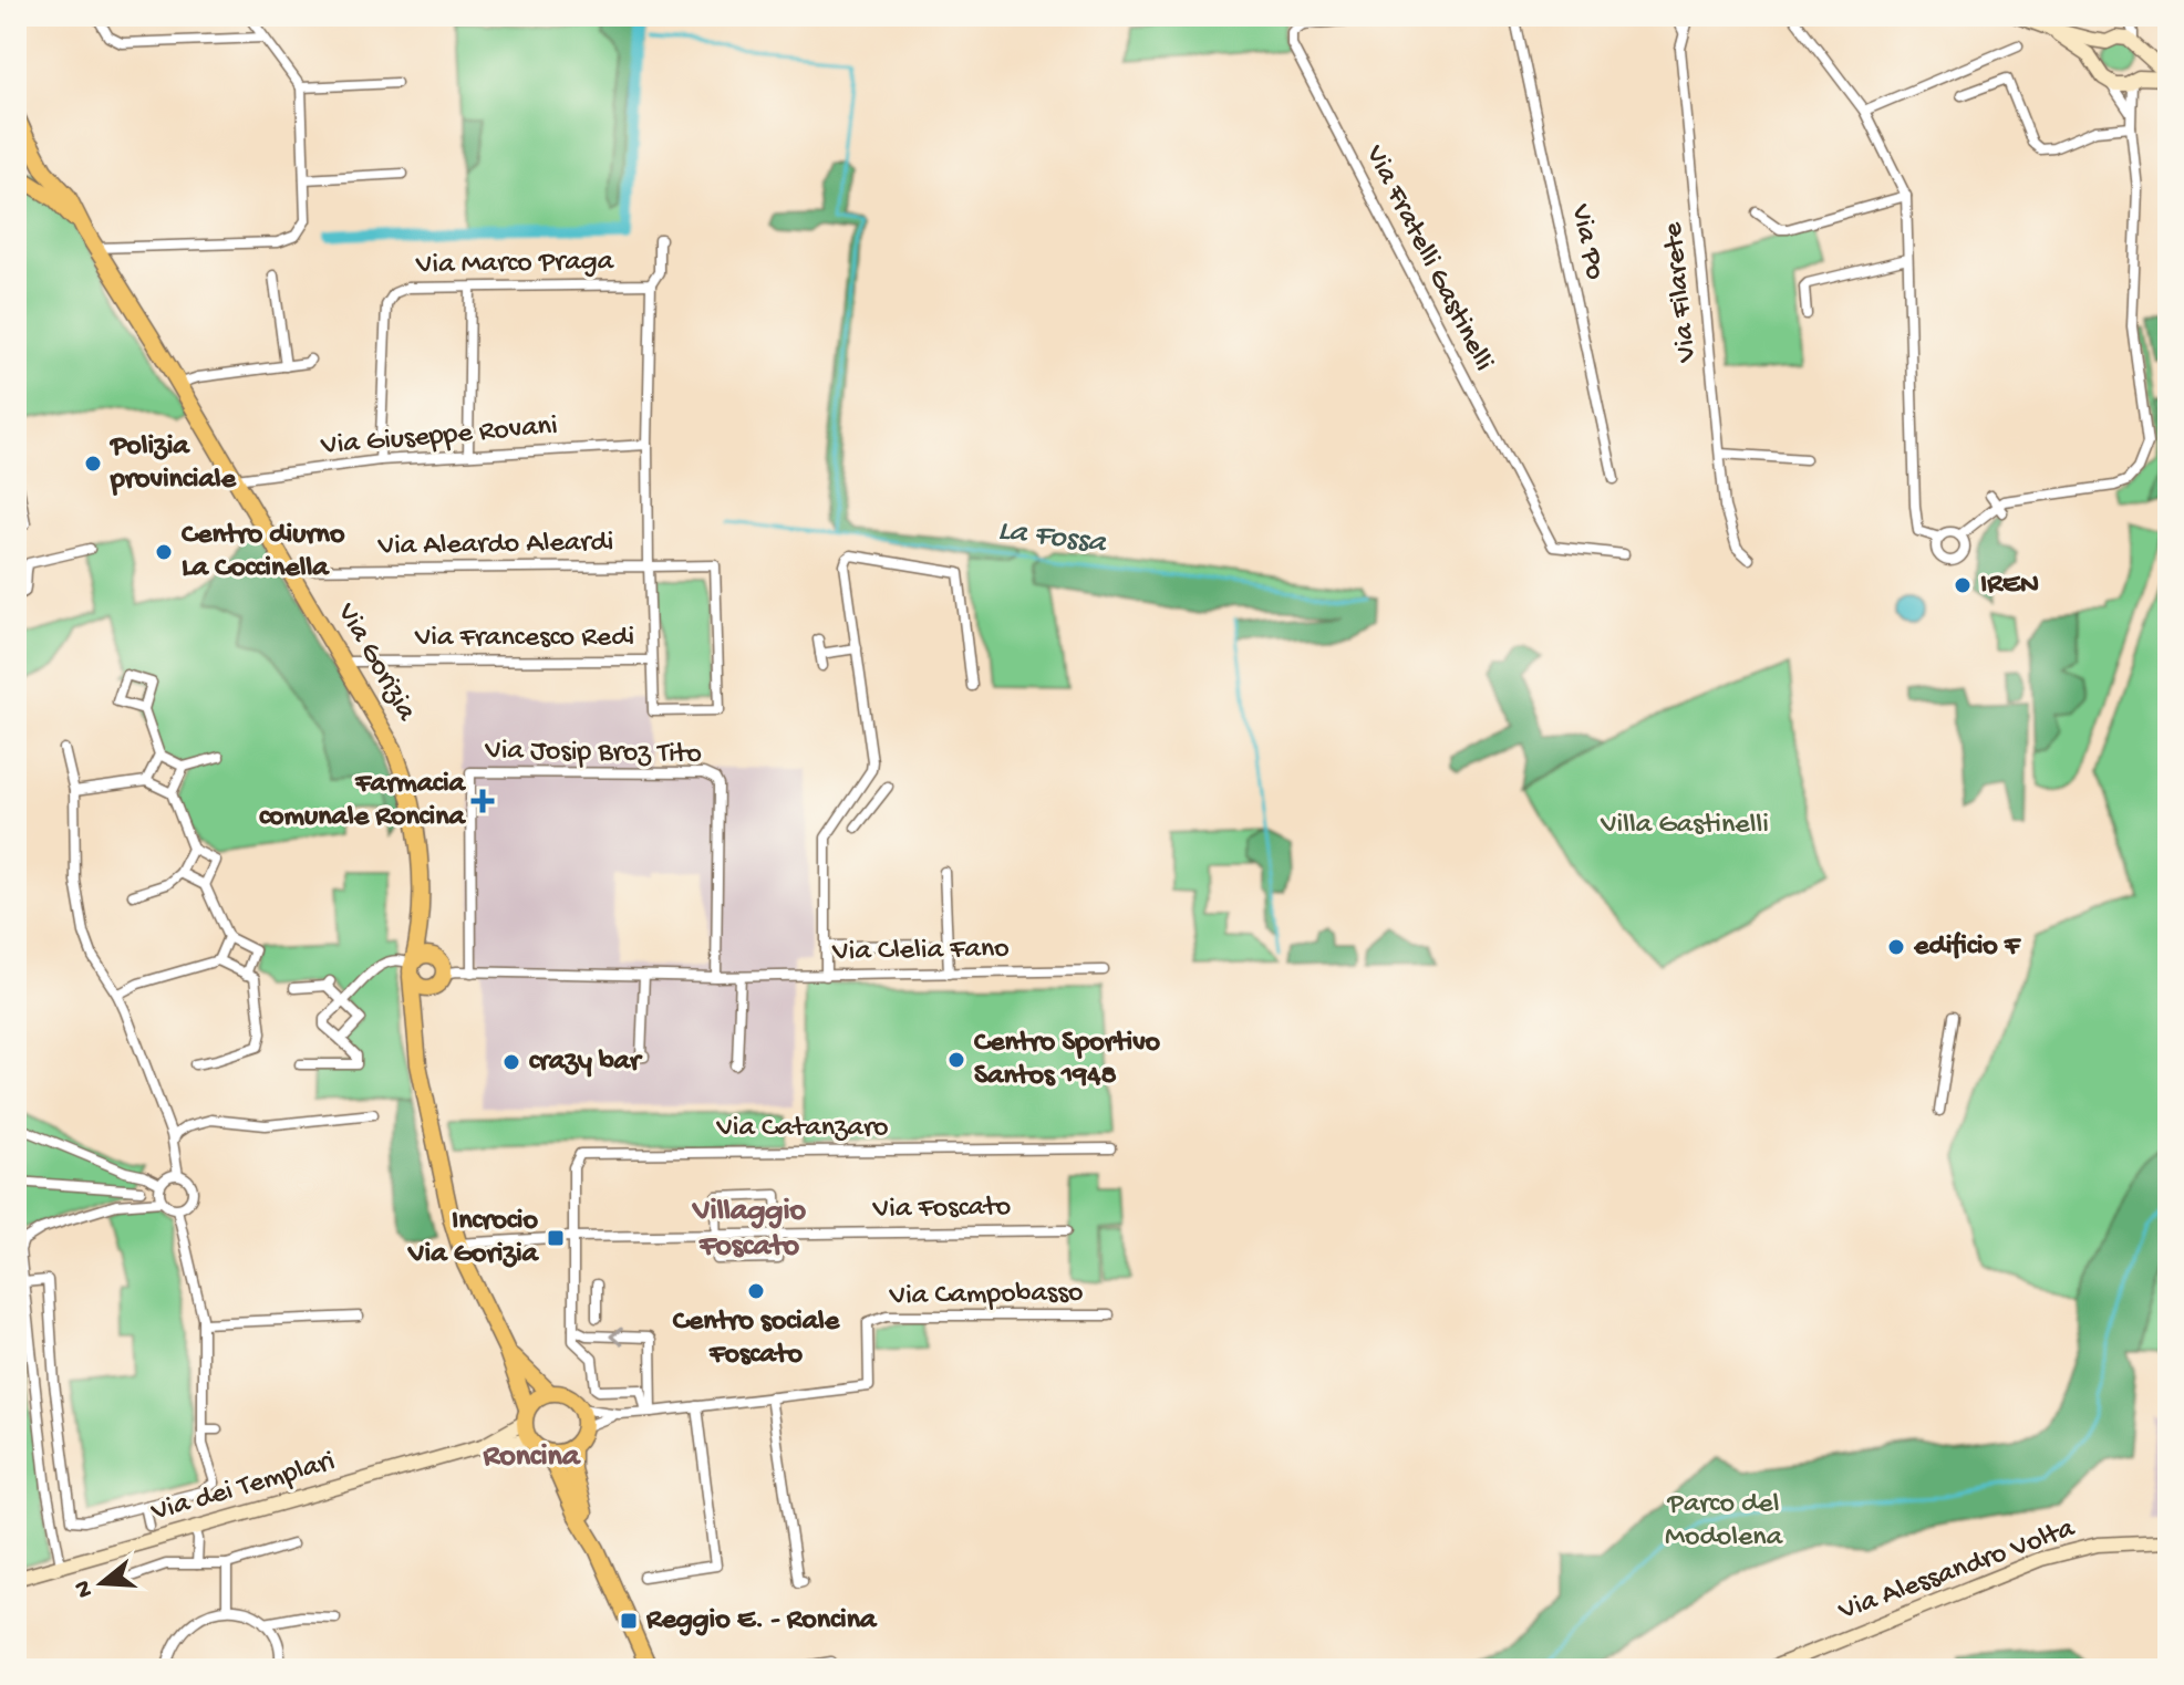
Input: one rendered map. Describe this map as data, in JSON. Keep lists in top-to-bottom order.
{
  "streets": {
    "main road": ["Via Gorizia"],
    "street": [
      "Via Po",
      "Via Fratelli Gastinelli",
      "Via Marco Praga",
      "Via Filarete",
      "Via Giuseppe Rovani",
      "Via Aleardo Aleardi",
      "Via Francesco Redi",
      "Via Josip Broz Tito",
      "Via Clelia Fano",
      "Via Catanzaro",
      "Via Foscato",
      "Via Campobasso",
      "Via dei Templari",
      "Via Alessandro Volta"
    ]
  },
  "crossings": [
    ["Via Marco Praga", "Via Giuseppe Rovani"],
    ["Via Giuseppe Rovani", "Via Gorizia"],
    ["Via Aleardo Aleardi", "Via Francesco Redi"],
    ["Via Aleardo Aleardi", "Via Gorizia"],
    ["Via Francesco Redi", "Via Gorizia"],
    ["Via Gorizia", "Via Clelia Fano"],
    ["Via Gorizia", "Via Foscato"],
    ["Via Josip Broz Tito", "Via Clelia Fano"],
    ["Via Catanzaro", "Via Foscato"]
  ],
  "districts": ["Villaggio Foscato", "Roncina"],
  "water": ["La Fossa"],
  "parks": ["Villa Gastinelli", "Parco del Modolena"],
  "places": {
    "other": [
      "Polizia provinciale",
      "Centro diurno La Coccinella",
      "IREN",
      "edificio F",
      "Centro Sportivo Santos 1948",
      "crazy bar",
      "Centro sociale Foscato"
    ],
    "health": ["Farmacia comunale Roncina"],
    "transit": ["Incrocio Via Gorizia", "Reggio E. - Roncina"]
  },
  "north": "left"
}
